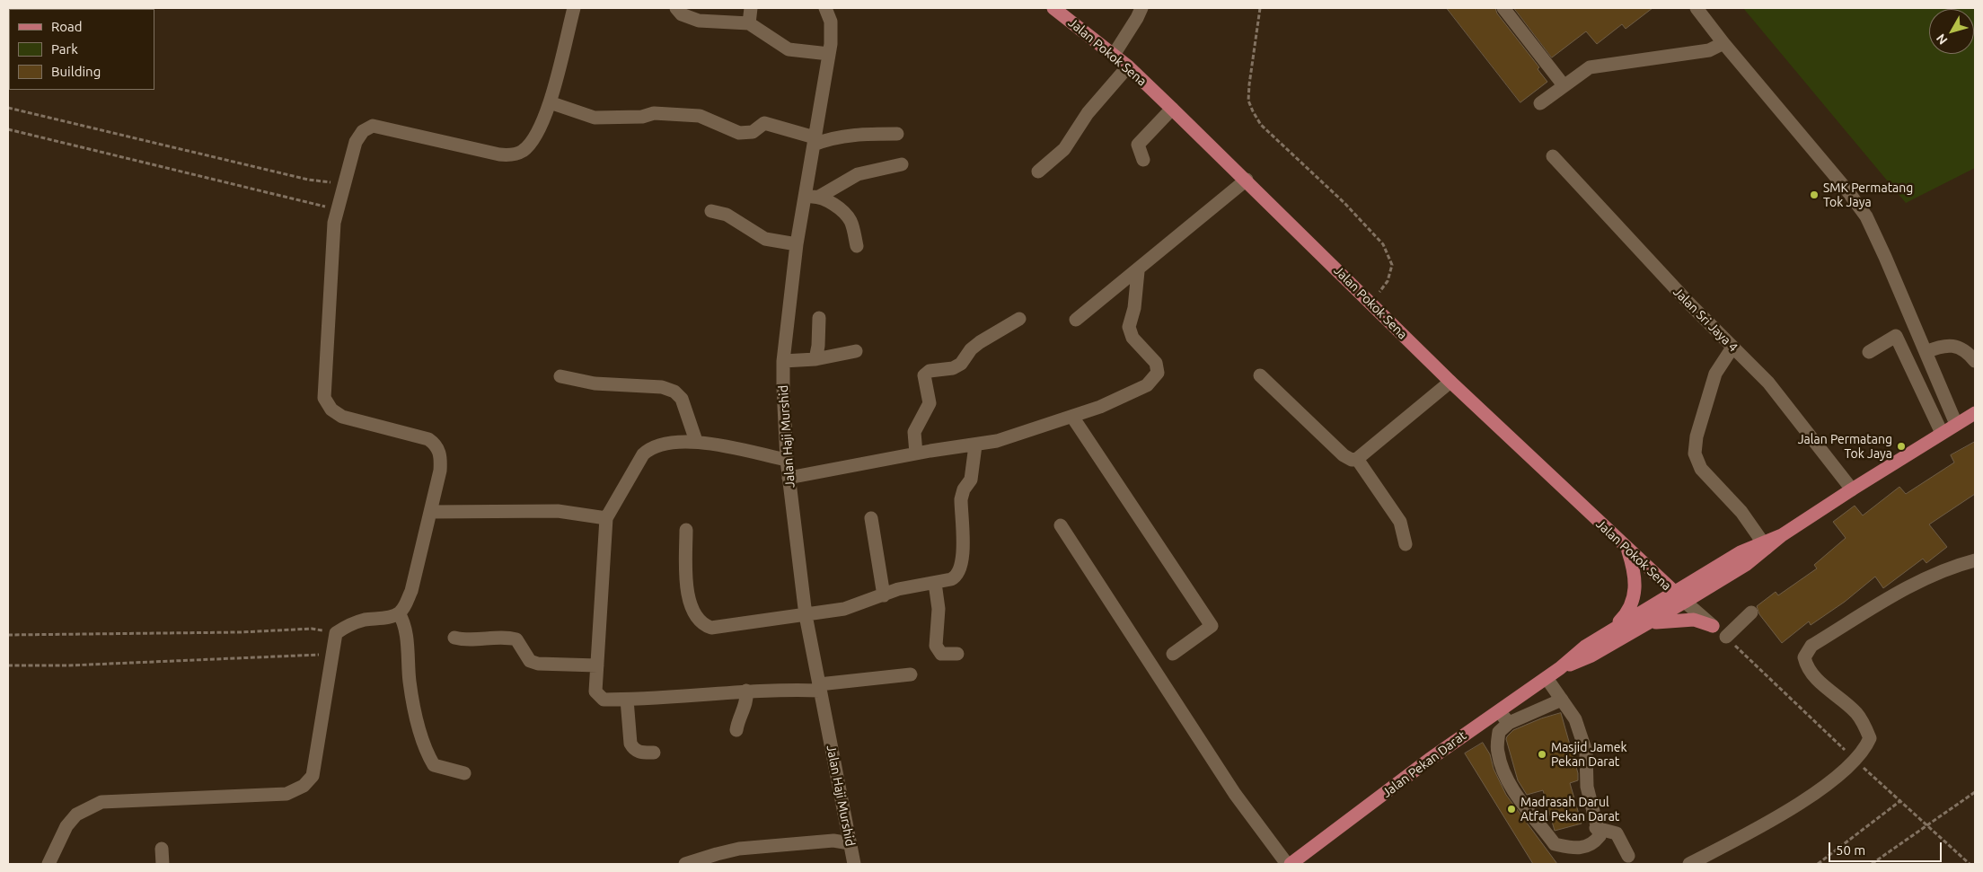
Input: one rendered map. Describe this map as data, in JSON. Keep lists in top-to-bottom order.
{
  "streets": {
    "main road": ["Jalan Pokok Sena", "Jalan Pekan Darat"],
    "street": ["Jalan Sri Jaya 4", "Jalan Haji Murshid"]
  },
  "places": [
    "SMK Permatang Tok Jaya",
    "Jalan Permatang Tok Jaya",
    "Masjid Jamek Pekan Darat",
    "Madrasah Darul Atfal Pekan Darat"
  ],
  "legend": ["Road", "Park", "Building"],
  "scale_bar": "50 m",
  "north": "bottom left"
}
